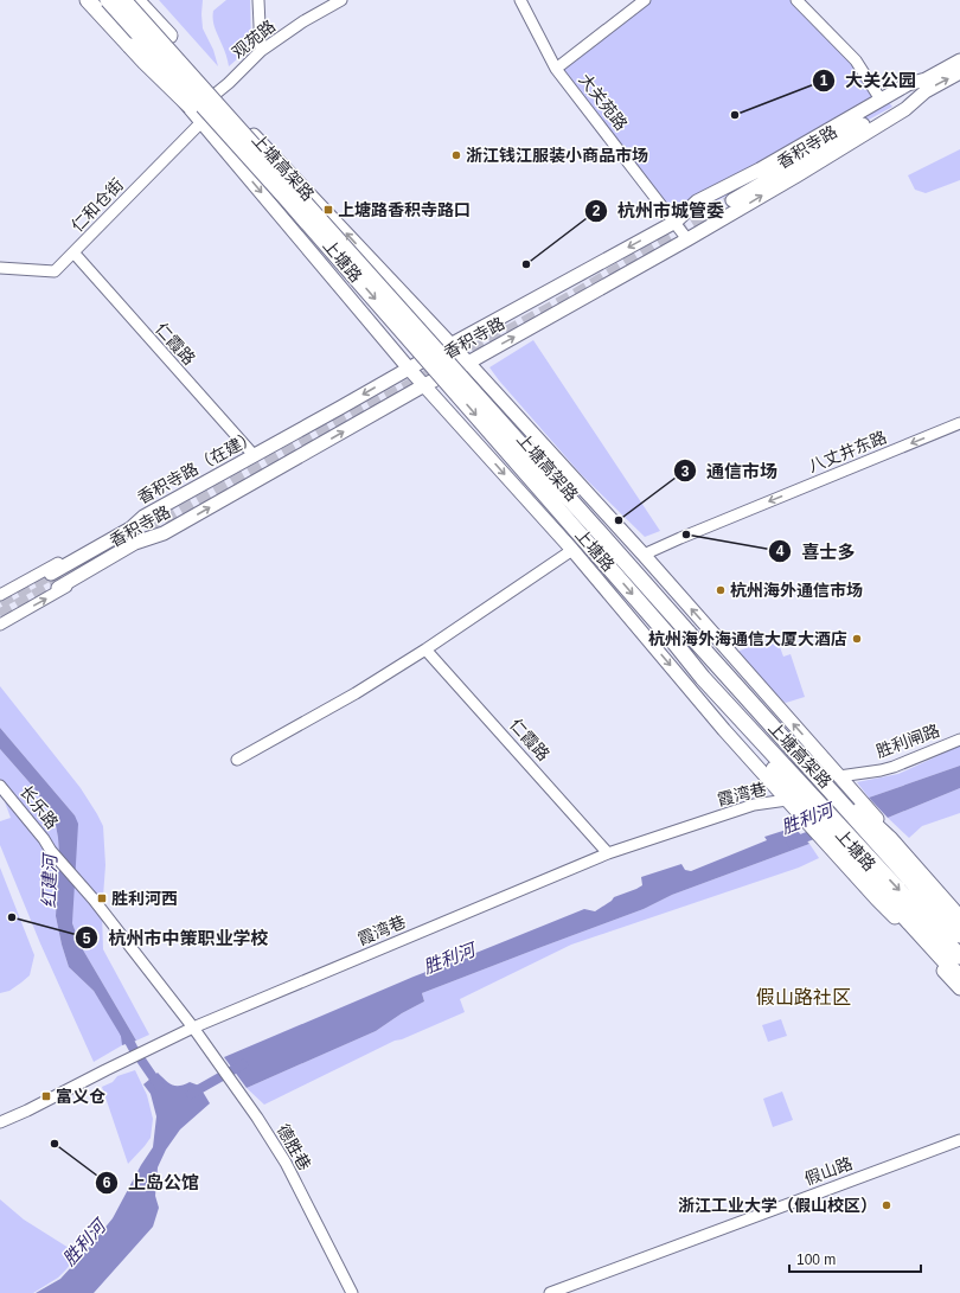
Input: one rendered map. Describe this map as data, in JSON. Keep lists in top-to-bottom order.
{
  "streets": {
    "highway": ["上塘高架路"],
    "main road": ["香积寺路", "上塘路", "香积寺路（在建）"],
    "street": [
      "观苑路",
      "大关苑路",
      "仁和仓街",
      "仁霞路",
      "八丈井东路",
      "胜利闸路",
      "霞湾巷",
      "长乐路",
      "德胜巷",
      "假山路"
    ]
  },
  "crossings": [
    ["观苑路", "上塘路"],
    ["大关苑路", "香积寺路"],
    ["香积寺路", "上塘路"],
    ["香积寺路", "香积寺路（在建）"],
    ["仁和仓街", "上塘路"],
    ["仁和仓街", "仁霞路"],
    ["上塘路", "八丈井东路"],
    ["上塘路", "香积寺路（在建）"],
    ["上塘路", "胜利闸路"],
    ["上塘路", "霞湾巷"],
    ["仁霞路", "香积寺路（在建）"],
    ["仁霞路", "霞湾巷"],
    ["霞湾巷", "长乐路"],
    ["霞湾巷", "德胜巷"],
    ["长乐路", "德胜巷"]
  ],
  "one_way": ["八丈井东路", "香积寺路（在建）"],
  "districts": ["假山路社区"],
  "water": ["胜利河", "红建河"],
  "places": {
    "other": [
      "大关公园",
      "浙江钱江服装小商品市场",
      "杭州市城管委",
      "通信市场",
      "喜士多",
      "杭州海外通信市场",
      "杭州海外海通信大厦大酒店",
      "杭州市中策职业学校",
      "上岛公馆",
      "浙江工业大学（假山校区）"
    ],
    "transit": ["上塘路香积寺路口", "胜利河西", "富义仓"]
  },
  "scale_bar": "100 m"
}
